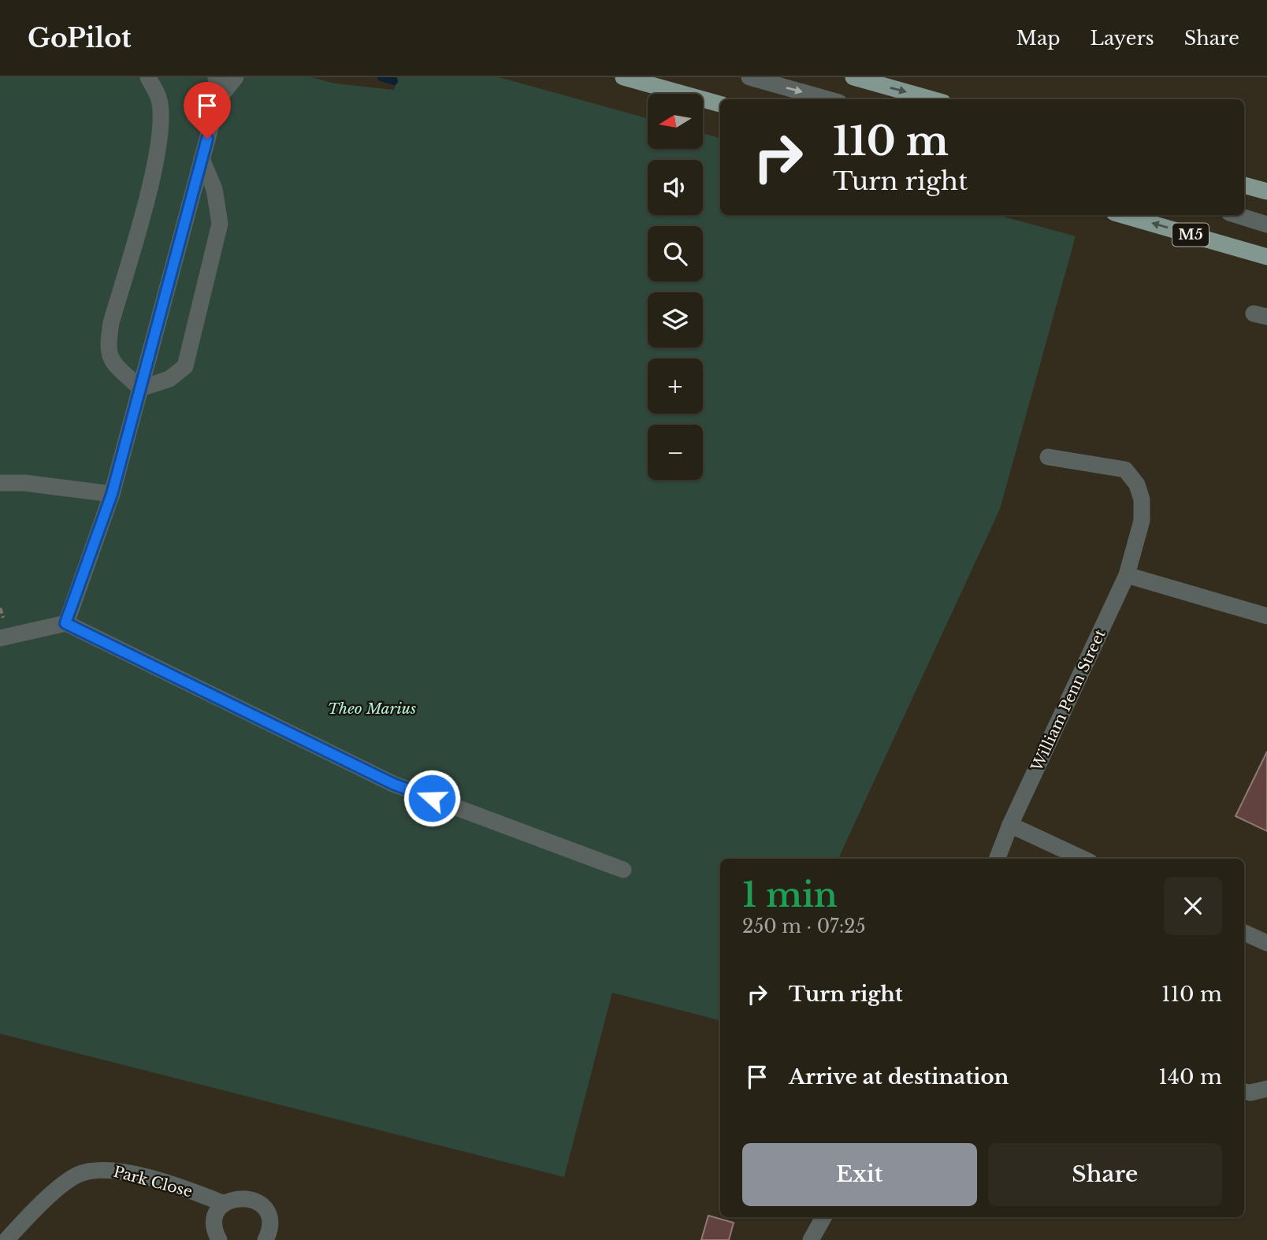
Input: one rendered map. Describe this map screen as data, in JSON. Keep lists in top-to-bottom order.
{
  "streets": {
    "main road": ["M5"],
    "street": ["William Penn Street", "Park Close"]
  },
  "parks": ["Theo Marius"],
  "north": "left",
  "page": {
    "header": "GoPilot",
    "nav": ["Map", "Layers", "Share"],
    "map_buttons": ["+", "−"],
    "turn": ["110 m", "Turn right"],
    "heading": ["1 min", "250 m · 07:25"],
    "list": [
      {
        "name": "Turn right",
        "value": "110 m"
      },
      {
        "name": "Arrive at destination",
        "value": "140 m"
      }
    ],
    "buttons": ["Exit", "Share"]
  }
}
